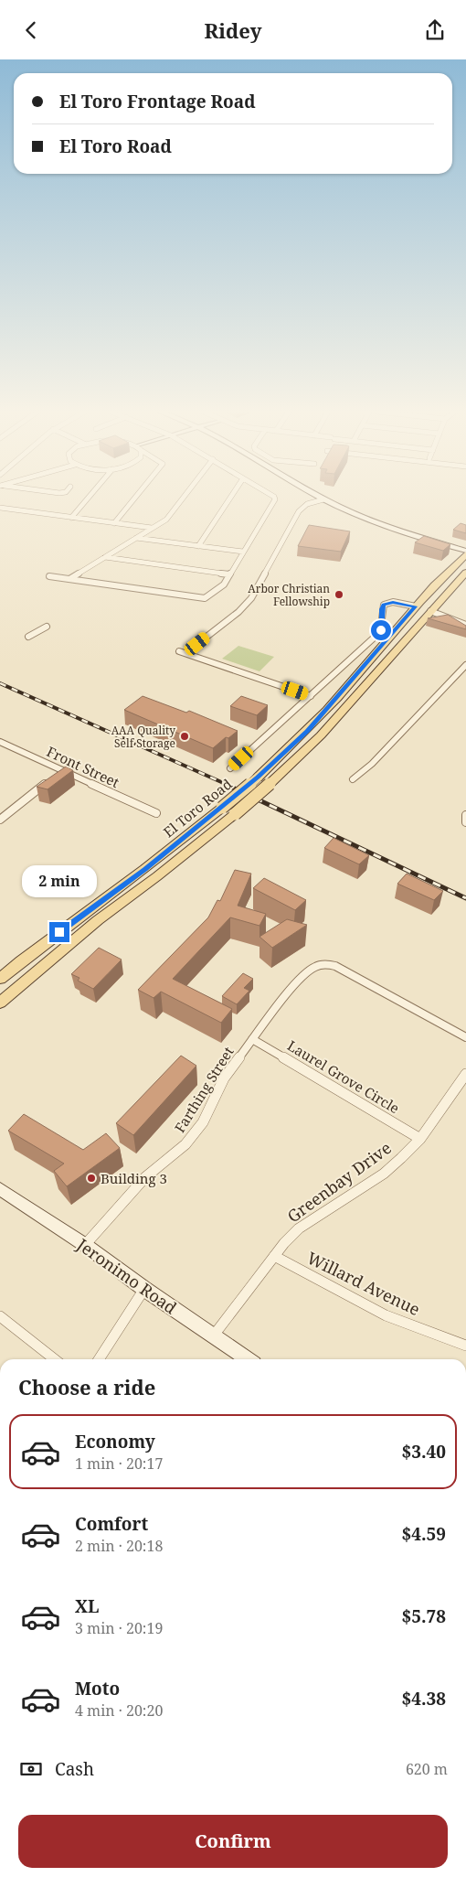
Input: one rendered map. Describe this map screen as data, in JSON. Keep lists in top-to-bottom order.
{
  "streets": {
    "main road": ["El Toro Road", "Jeronimo Road"],
    "street": [
      "Front Street",
      "Laurel Grove Circle",
      "Farthing Street",
      "Greenbay Drive",
      "Willard Avenue"
    ]
  },
  "crossings": [
    ["Laurel Grove Circle", "Farthing Street"],
    ["Laurel Grove Circle", "Greenbay Drive"],
    ["Farthing Street", "Jeronimo Road"],
    ["Greenbay Drive", "Jeronimo Road"],
    ["Greenbay Drive", "Willard Avenue"]
  ],
  "places": ["Arbor Christian Fellowship", "AAA Quality Self Storage", "Building 3"],
  "page": {
    "header": "Ridey",
    "banner": ["El Toro Frontage Road", "El Toro Road"],
    "bubble": "2 min",
    "heading": "Choose a ride",
    "list": [
      {
        "name": "Economy",
        "note": "1 min · 20:17",
        "value": "$3.40"
      },
      {
        "name": "Comfort",
        "note": "2 min · 20:18",
        "value": "$4.59"
      },
      {
        "name": "XL",
        "note": "3 min · 20:19",
        "value": "$5.78"
      },
      {
        "name": "Moto",
        "note": "4 min · 20:20",
        "value": "$4.38"
      }
    ],
    "pay": ["Cash", "620 m"],
    "buttons": "Confirm"
  }
}
